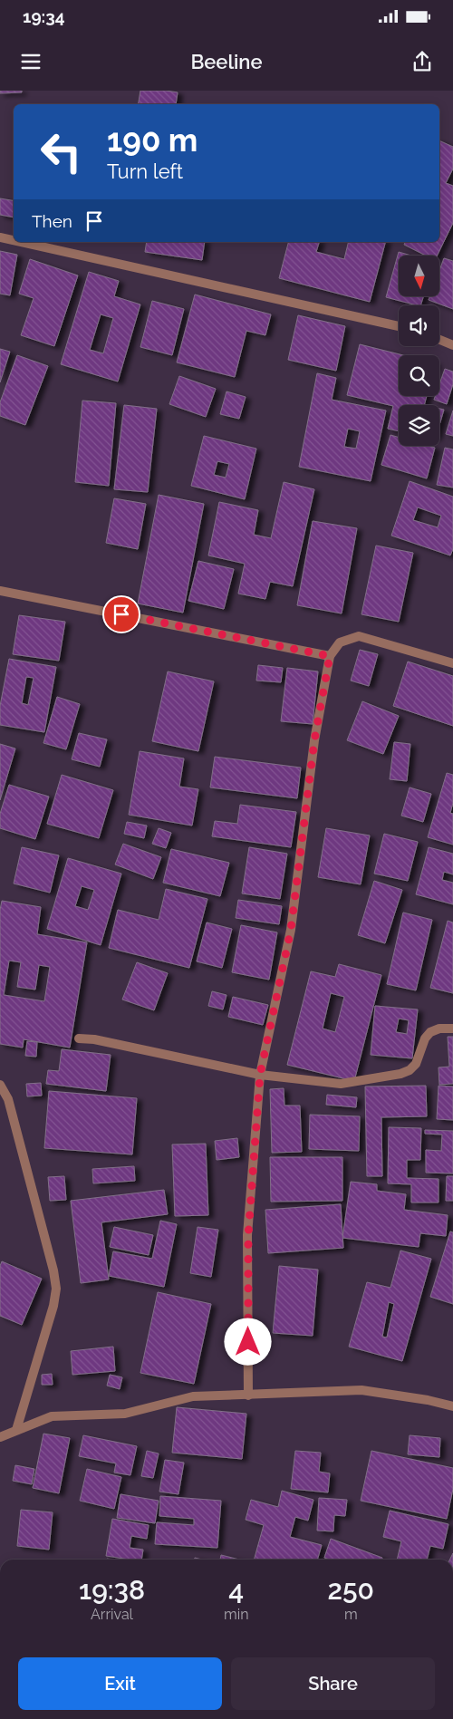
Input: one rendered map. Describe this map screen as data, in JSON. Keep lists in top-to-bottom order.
{
  "north": "bottom",
  "page": {
    "status": "19:34",
    "header": "Beeline",
    "turn": ["190 m", "Turn left"],
    "then": "Then",
    "eta": [
      "19:38",
      "Arrival",
      "4",
      "min",
      "250",
      "m"
    ],
    "buttons": ["Exit", "Share"]
  }
}
